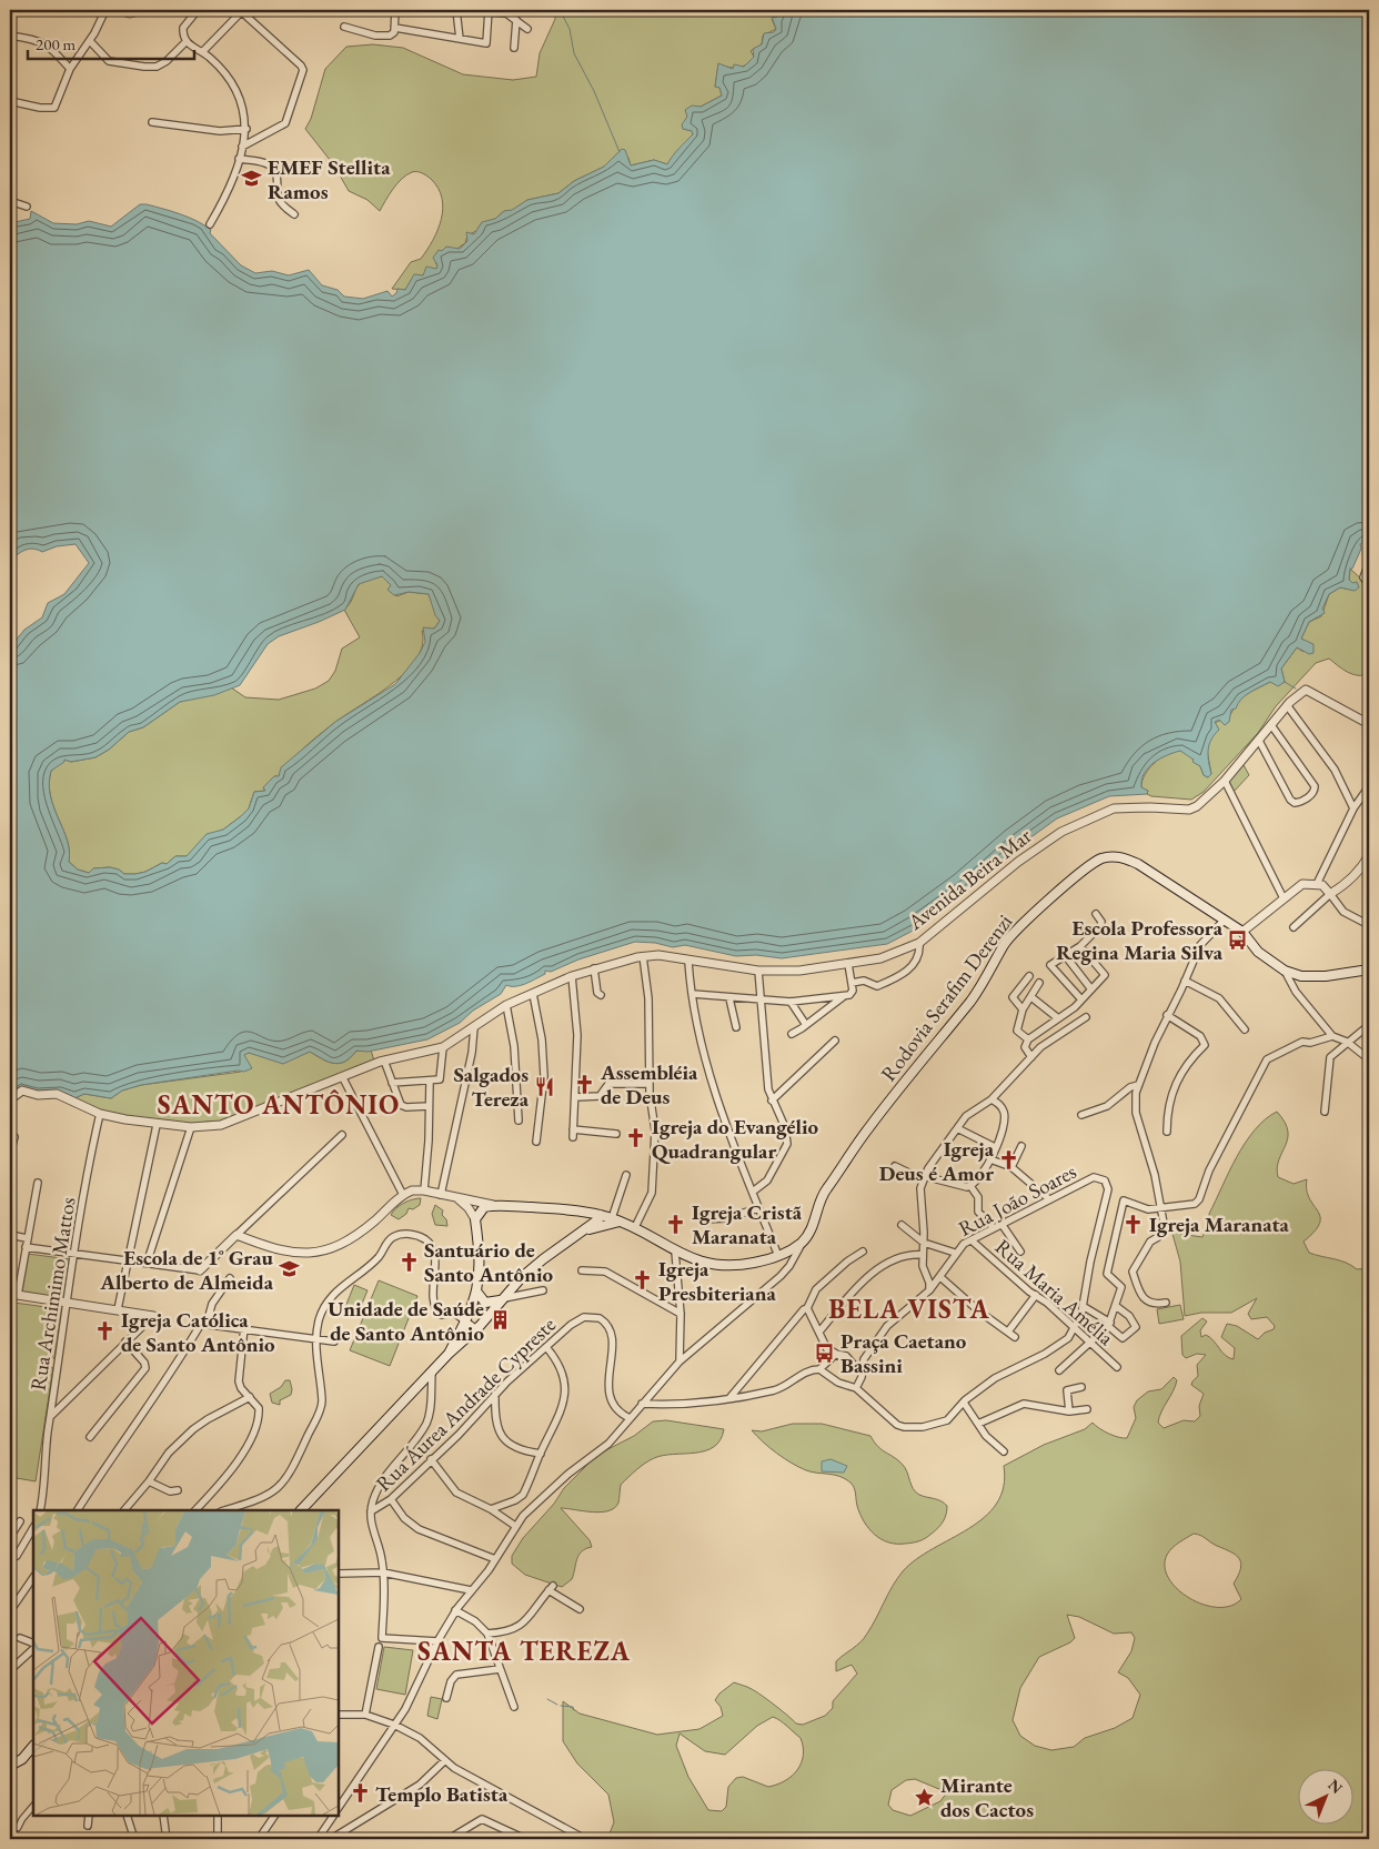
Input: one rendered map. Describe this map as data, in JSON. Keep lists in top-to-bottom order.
{
  "streets": {
    "main road": ["Rodovia Serafim Derenzi"],
    "street": [
      "Avenida Beira Mar",
      "Rua João Soares",
      "Rua Maria Amélia",
      "Rua Archimimo Mattos",
      "Rua Áurea Andrade Cypreste"
    ]
  },
  "crossings": [
    ["Avenida Beira Mar", "Rua Archimimo Mattos"],
    ["Rua João Soares", "Rua Maria Amélia"]
  ],
  "districts": ["SANTO ANTÔNIO", "BELA VISTA", "SANTA TEREZA"],
  "places": {
    "school or university": ["EMEF Stellita Ramos", "Escola de 1˚ Grau Alberto de Almeida"],
    "bus stop": ["Escola Professora Regina Maria Silva", "Praça Caetano Bassini"],
    "church": [
      "Assembléia de Deus",
      "Igreja do Evangélio Quadrangular",
      "Igreja Deus é Amor",
      "Igreja Cristã Maranata",
      "Igreja Maranata",
      "Santuário de Santo Antônio",
      "Igreja Presbiteriana",
      "Igreja Católica de Santo Antônio",
      "Templo Batista"
    ],
    "restaurant": ["Salgados Tereza"],
    "building": ["Unidade de Saúde de Santo Antônio"],
    "place": ["Mirante dos Cactos"]
  },
  "scale_bar": "200 m",
  "north": "top right"
}
